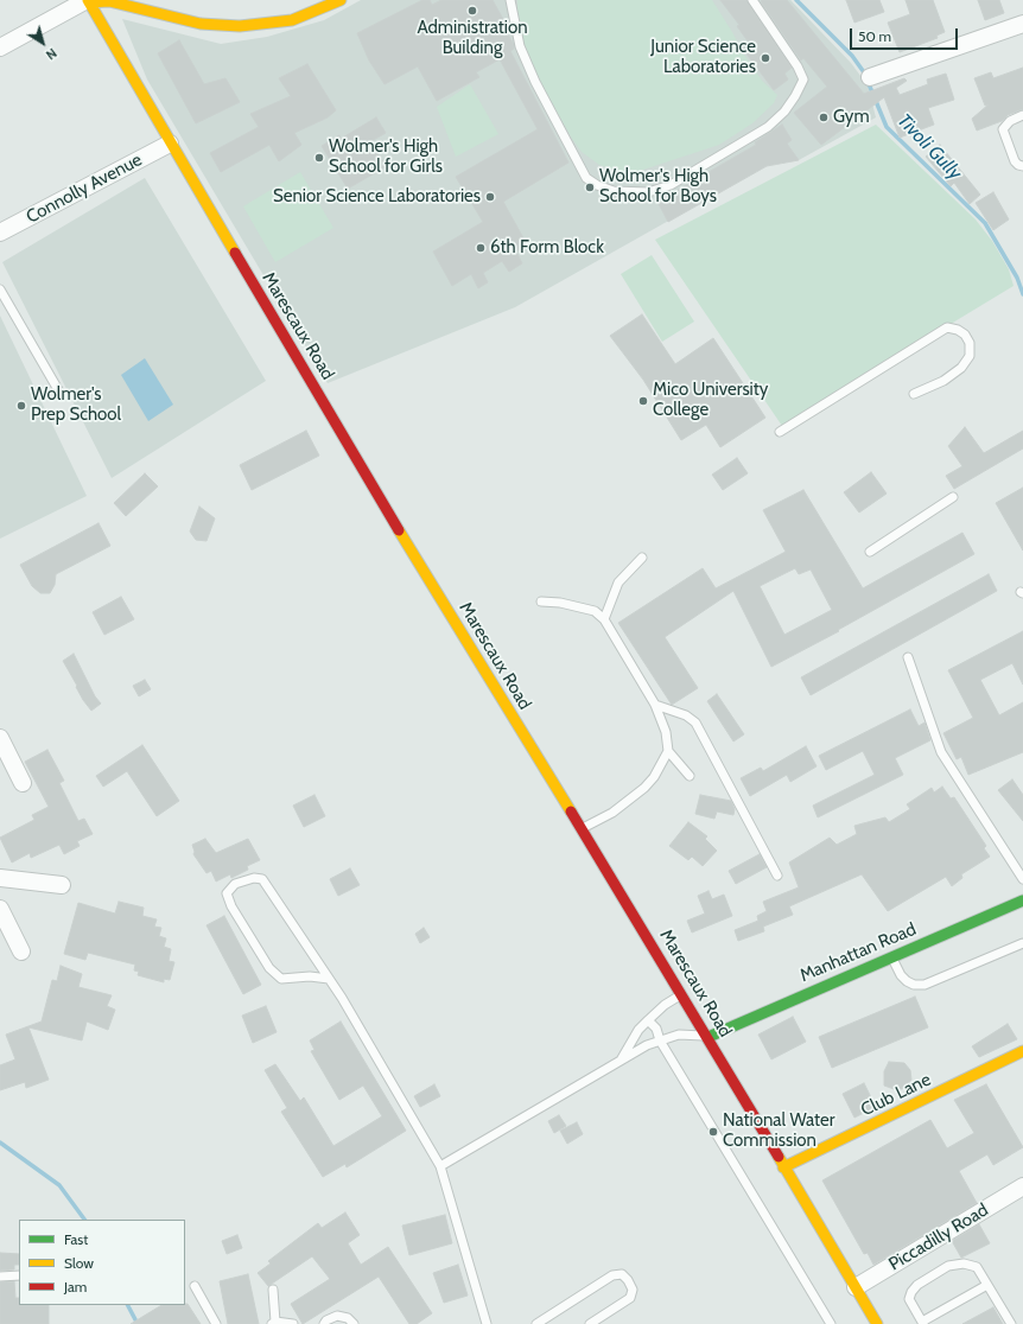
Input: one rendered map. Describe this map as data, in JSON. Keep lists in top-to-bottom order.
{
  "streets": {
    "main road": ["Marescaux Road", "Manhattan Road", "Club Lane"],
    "street": ["Connolly Avenue", "Piccadilly Road"]
  },
  "crossings": [
    ["Connolly Avenue", "Marescaux Road"],
    ["Marescaux Road", "Manhattan Road"],
    ["Marescaux Road", "Club Lane"],
    ["Marescaux Road", "Piccadilly Road"]
  ],
  "water": ["Tivoli Gully"],
  "places": [
    "Administration Building",
    "Junior Science Laboratories",
    "Gym",
    "Wolmer's High School for Girls",
    "Wolmer's High School for Boys",
    "Senior Science Laboratories",
    "6th Form Block",
    "Mico University College",
    "Wolmer's Prep School",
    "National Water Commission"
  ],
  "legend": ["Fast", "Slow", "Jam"],
  "scale_bar": "50 m",
  "north": "bottom right"
}
